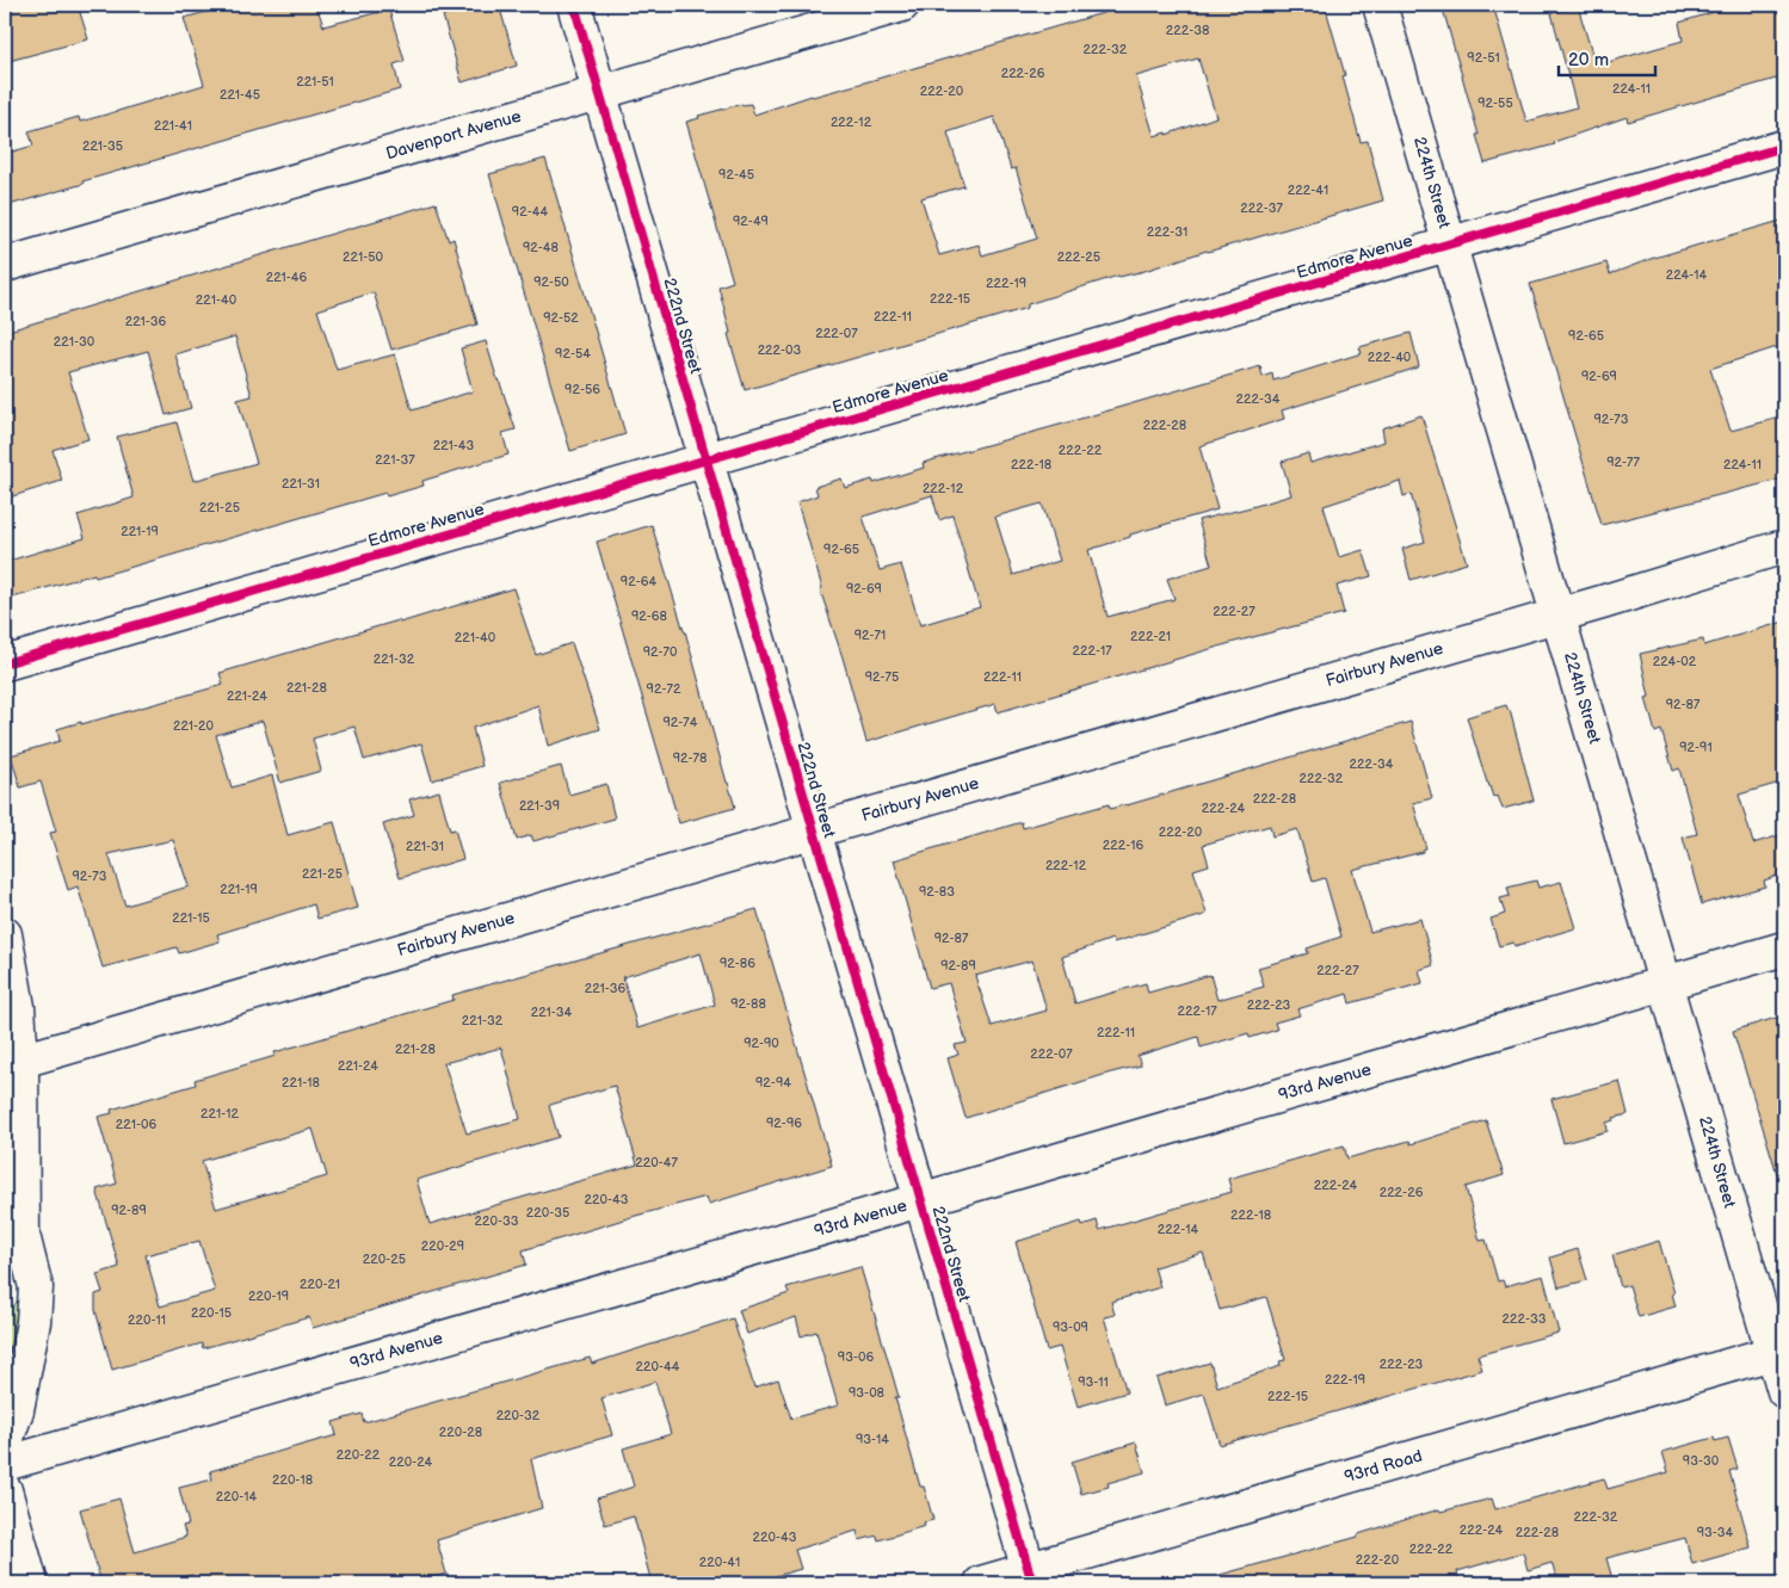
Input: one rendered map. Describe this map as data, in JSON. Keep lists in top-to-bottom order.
{
  "streets": {
    "street": [
      "Davenport Avenue",
      "224th Street",
      "Edmore Avenue",
      "222nd Street",
      "Fairbury Avenue",
      "93rd Avenue",
      "93rd Road"
    ]
  },
  "crossings": [
    ["Davenport Avenue", "222nd Street"],
    ["224th Street", "Edmore Avenue"],
    ["224th Street", "Fairbury Avenue"],
    ["224th Street", "93rd Avenue"],
    ["224th Street", "93rd Road"],
    ["Edmore Avenue", "222nd Street"],
    ["222nd Street", "Fairbury Avenue"],
    ["222nd Street", "93rd Avenue"],
    ["222nd Street", "93rd Road"]
  ],
  "house_numbers": [
    "222-38",
    "222-32",
    "92-51",
    "222-26",
    "221-51",
    "224-11",
    "222-20",
    "221-45",
    "92-55",
    "222-12",
    "221-41",
    "221-35",
    "92-45",
    "222-41",
    "222-37",
    "92-44",
    "92-49",
    "222-31",
    "92-48",
    "221-50",
    "222-25",
    "224-14",
    "221-46",
    "92-50",
    "222-19",
    "222-15",
    "221-40",
    "222-11",
    "92-52",
    "221-36",
    "222-07",
    "92-65",
    "221-30",
    "222-03",
    "92-54",
    "222-40",
    "92-69",
    "92-56",
    "222-34",
    "92-73",
    "222-28",
    "221-43",
    "222-22",
    "221-37",
    "92-77",
    "222-18",
    "224-11",
    "221-31",
    "222-12",
    "221-25",
    "221-19",
    "92-65",
    "92-64",
    "92-69",
    "222-27",
    "92-68",
    "92-71",
    "222-21",
    "221-40",
    "222-17",
    "92-70",
    "221-32",
    "224-02",
    "92-75",
    "222-11",
    "221-28",
    "92-72",
    "221-24",
    "92-87",
    "92-74",
    "221-20",
    "92-91",
    "92-78",
    "222-34",
    "222-32",
    "222-28",
    "221-39",
    "222-24",
    "222-20",
    "222-16",
    "221-31",
    "222-12",
    "221-25",
    "92-73",
    "221-19",
    "92-83",
    "221-15",
    "92-87",
    "92-86",
    "92-89",
    "222-27",
    "221-36",
    "92-88",
    "222-23",
    "222-17",
    "221-34",
    "221-32",
    "222-11",
    "92-90",
    "221-28",
    "222-07",
    "221-24",
    "221-18",
    "92-94",
    "221-12",
    "92-96",
    "221-06",
    "220-47",
    "222-24",
    "222-26",
    "220-43",
    "92-89",
    "220-35",
    "222-18",
    "220-33",
    "222-14",
    "220-29",
    "220-25",
    "220-21",
    "220-19",
    "220-15",
    "222-33",
    "220-11",
    "93-09",
    "93-06",
    "222-23",
    "220-44",
    "222-19",
    "93-11",
    "93-08",
    "222-15",
    "220-32",
    "220-28",
    "93-14",
    "220-22",
    "93-30",
    "220-24",
    "220-18",
    "220-14",
    "222-32",
    "222-24",
    "222-28",
    "93-34",
    "220-43",
    "222-22",
    "222-20",
    "220-41"
  ],
  "scale_bar": "20 m"
}
